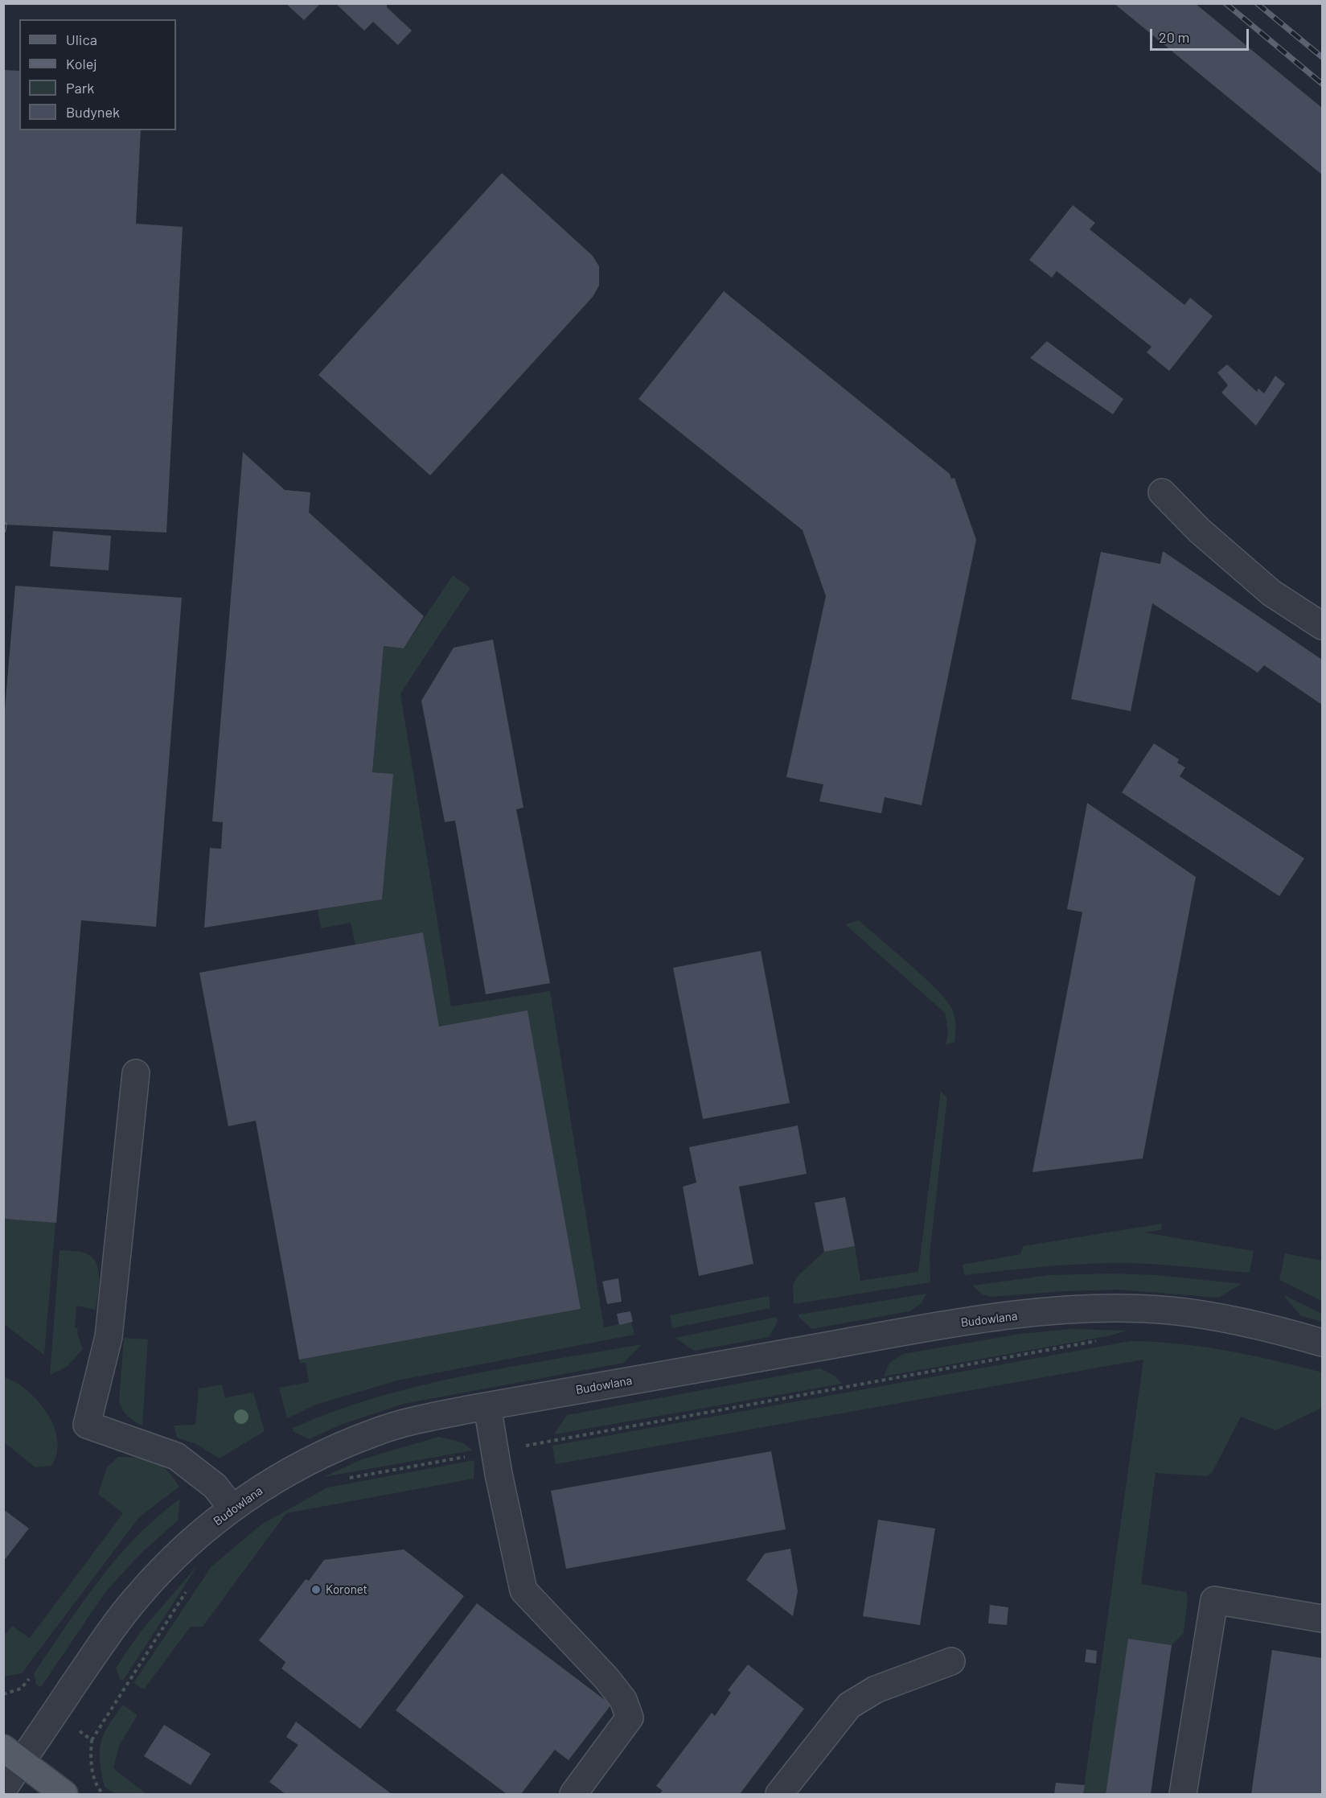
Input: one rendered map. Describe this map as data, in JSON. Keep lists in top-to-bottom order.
{
  "streets": {
    "street": ["Budowlana"]
  },
  "places": ["Koronet"],
  "legend": [
    "Ulica",
    "Kolej",
    "Park",
    "Budynek"
  ],
  "scale_bar": "20 m"
}
